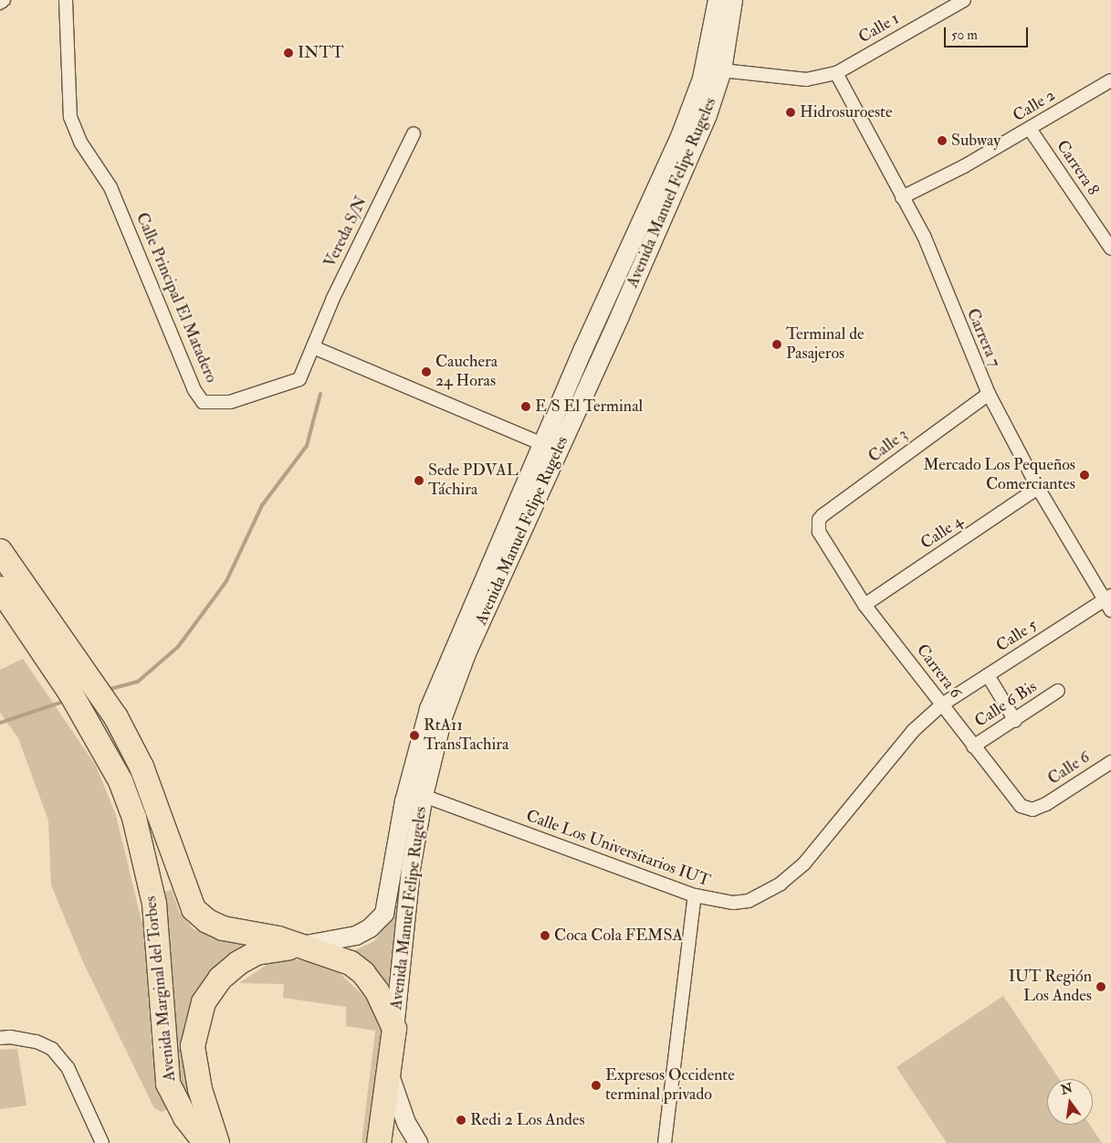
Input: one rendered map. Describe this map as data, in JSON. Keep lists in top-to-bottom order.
{
  "streets": {
    "highway": ["Avenida Marginal del Torbes"],
    "street": [
      "Calle 1",
      "Calle 2",
      "Carrera 8",
      "Avenida Manuel Felipe Rugeles",
      "Vereda S/N",
      "Calle Principal El Matadero",
      "Carrera 7",
      "Calle 3",
      "Calle 4",
      "Calle 5",
      "Carrera 6",
      "Calle 6 Bis",
      "Calle 6",
      "Calle Los Universitarios IUT"
    ]
  },
  "crossings": [
    ["Calle 1", "Avenida Manuel Felipe Rugeles"],
    ["Calle 1", "Carrera 7"],
    ["Calle 2", "Carrera 8"],
    ["Calle 2", "Carrera 7"],
    ["Avenida Manuel Felipe Rugeles", "Calle Los Universitarios IUT"],
    ["Vereda S/N", "Calle Principal El Matadero"],
    ["Carrera 7", "Calle 3"],
    ["Carrera 7", "Calle 4"],
    ["Carrera 7", "Calle 5"],
    ["Calle 3", "Carrera 6"],
    ["Calle 4", "Carrera 6"],
    ["Calle 5", "Carrera 6"],
    ["Calle 5", "Calle Los Universitarios IUT"],
    ["Carrera 6", "Calle 6 Bis"],
    ["Carrera 6", "Calle 6"],
    ["Carrera 6", "Calle Los Universitarios IUT"]
  ],
  "places": [
    "INTT",
    "Hidrosuroeste",
    "Subway",
    "Terminal de Pasajeros",
    "Cauchera 24 Horas",
    "E/S El Terminal",
    "Mercado Los Pequeños Comerciantes",
    "Sede PDVAL Táchira",
    "RtA11 TransTachira",
    "Coca Cola FEMSA",
    "IUT Región Los Andes",
    "Expresos Occidente terminal privado",
    "Redi 2 Los Andes"
  ],
  "scale_bar": "50 m",
  "north": "top"
}
